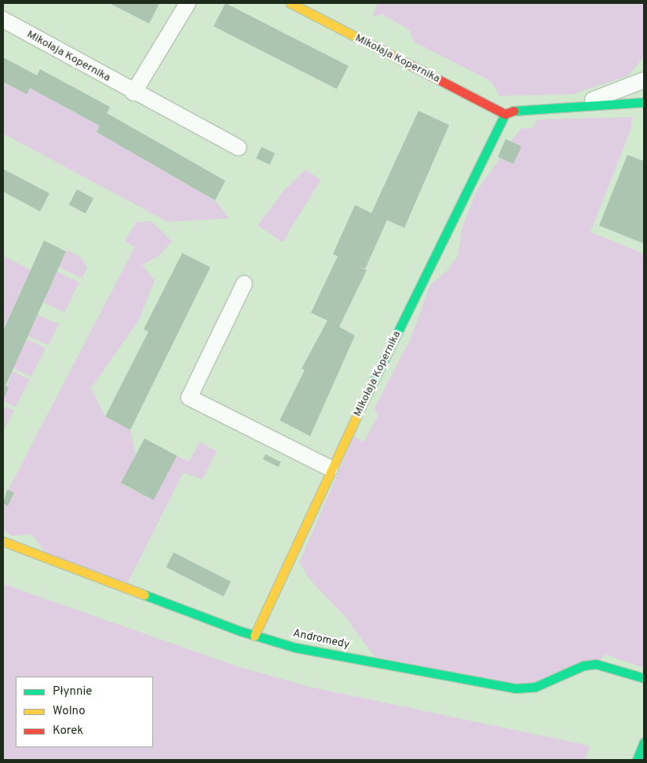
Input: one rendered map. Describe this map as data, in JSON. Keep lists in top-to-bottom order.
{
  "streets": {
    "street": ["Mikołaja Kopernika", "Andromedy"]
  },
  "crossings": [
    ["Mikołaja Kopernika", "Andromedy"]
  ],
  "legend": ["Płynnie", "Wolno", "Korek"]
}
